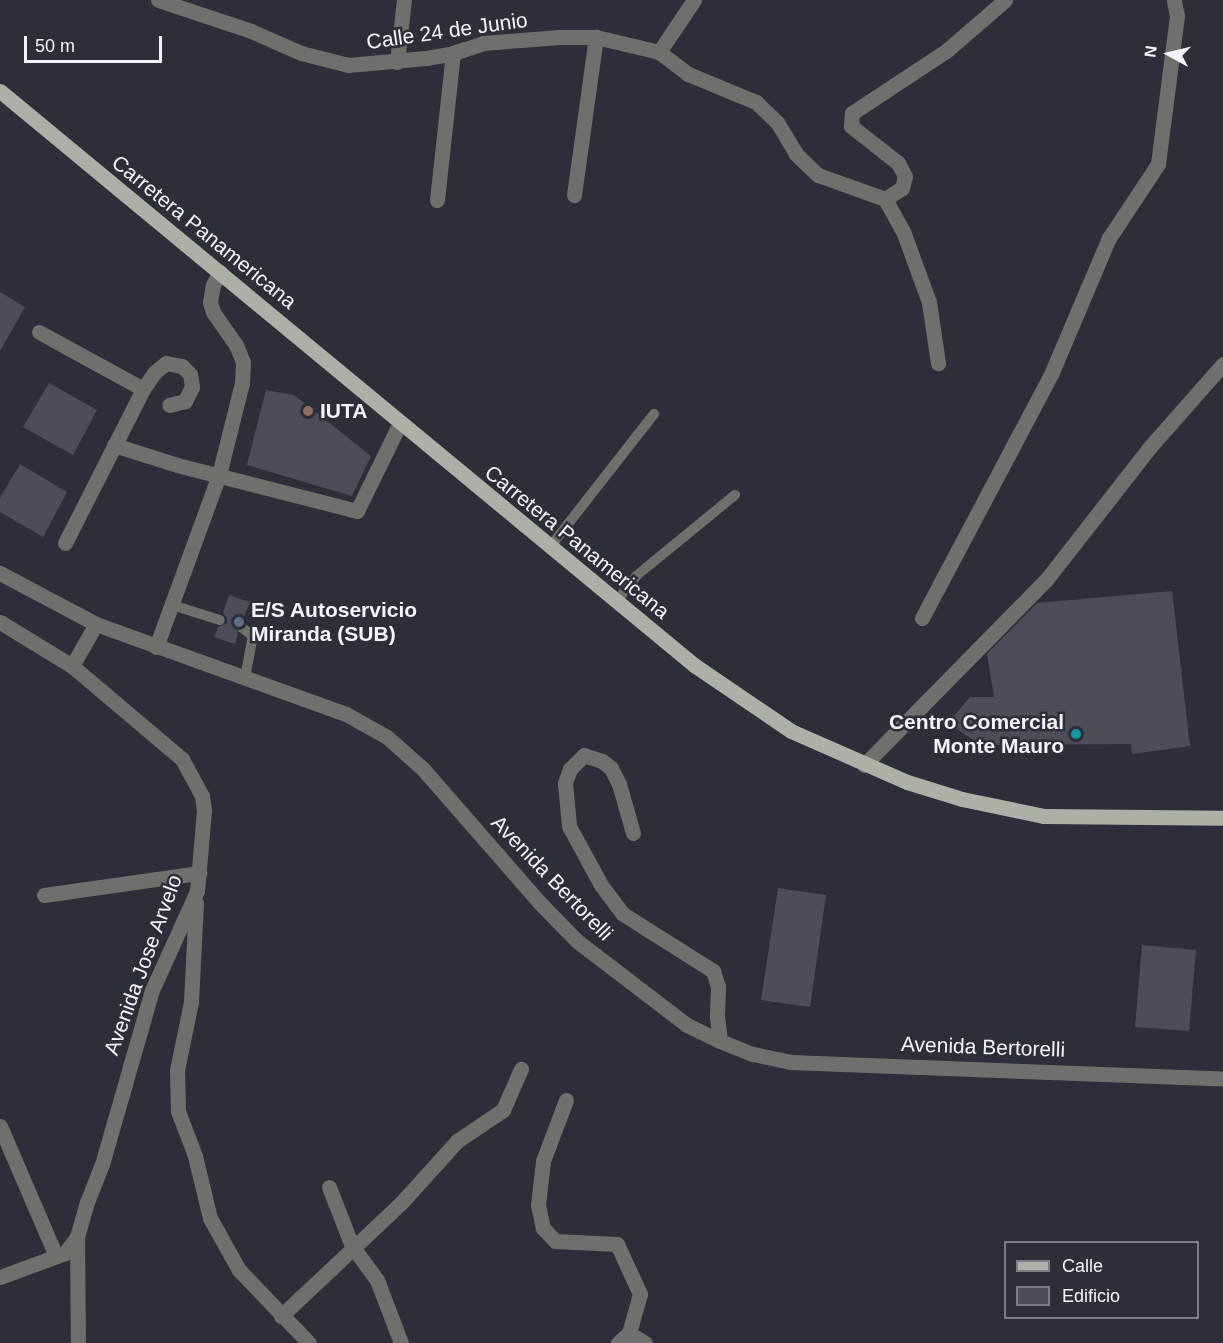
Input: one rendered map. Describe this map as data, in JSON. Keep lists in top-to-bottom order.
{
  "streets": {
    "main road": ["Carretera Panamericana"],
    "street": ["Calle 24 de Junio", "Avenida Bertorelli", "Avenida Jose Arvelo"]
  },
  "places": ["IUTA", "E/S Autoservicio Miranda (SUB)", "Centro Comercial Monte Mauro"],
  "legend": ["Calle", "Edificio"],
  "scale_bar": "50 m",
  "north": "left"
}
